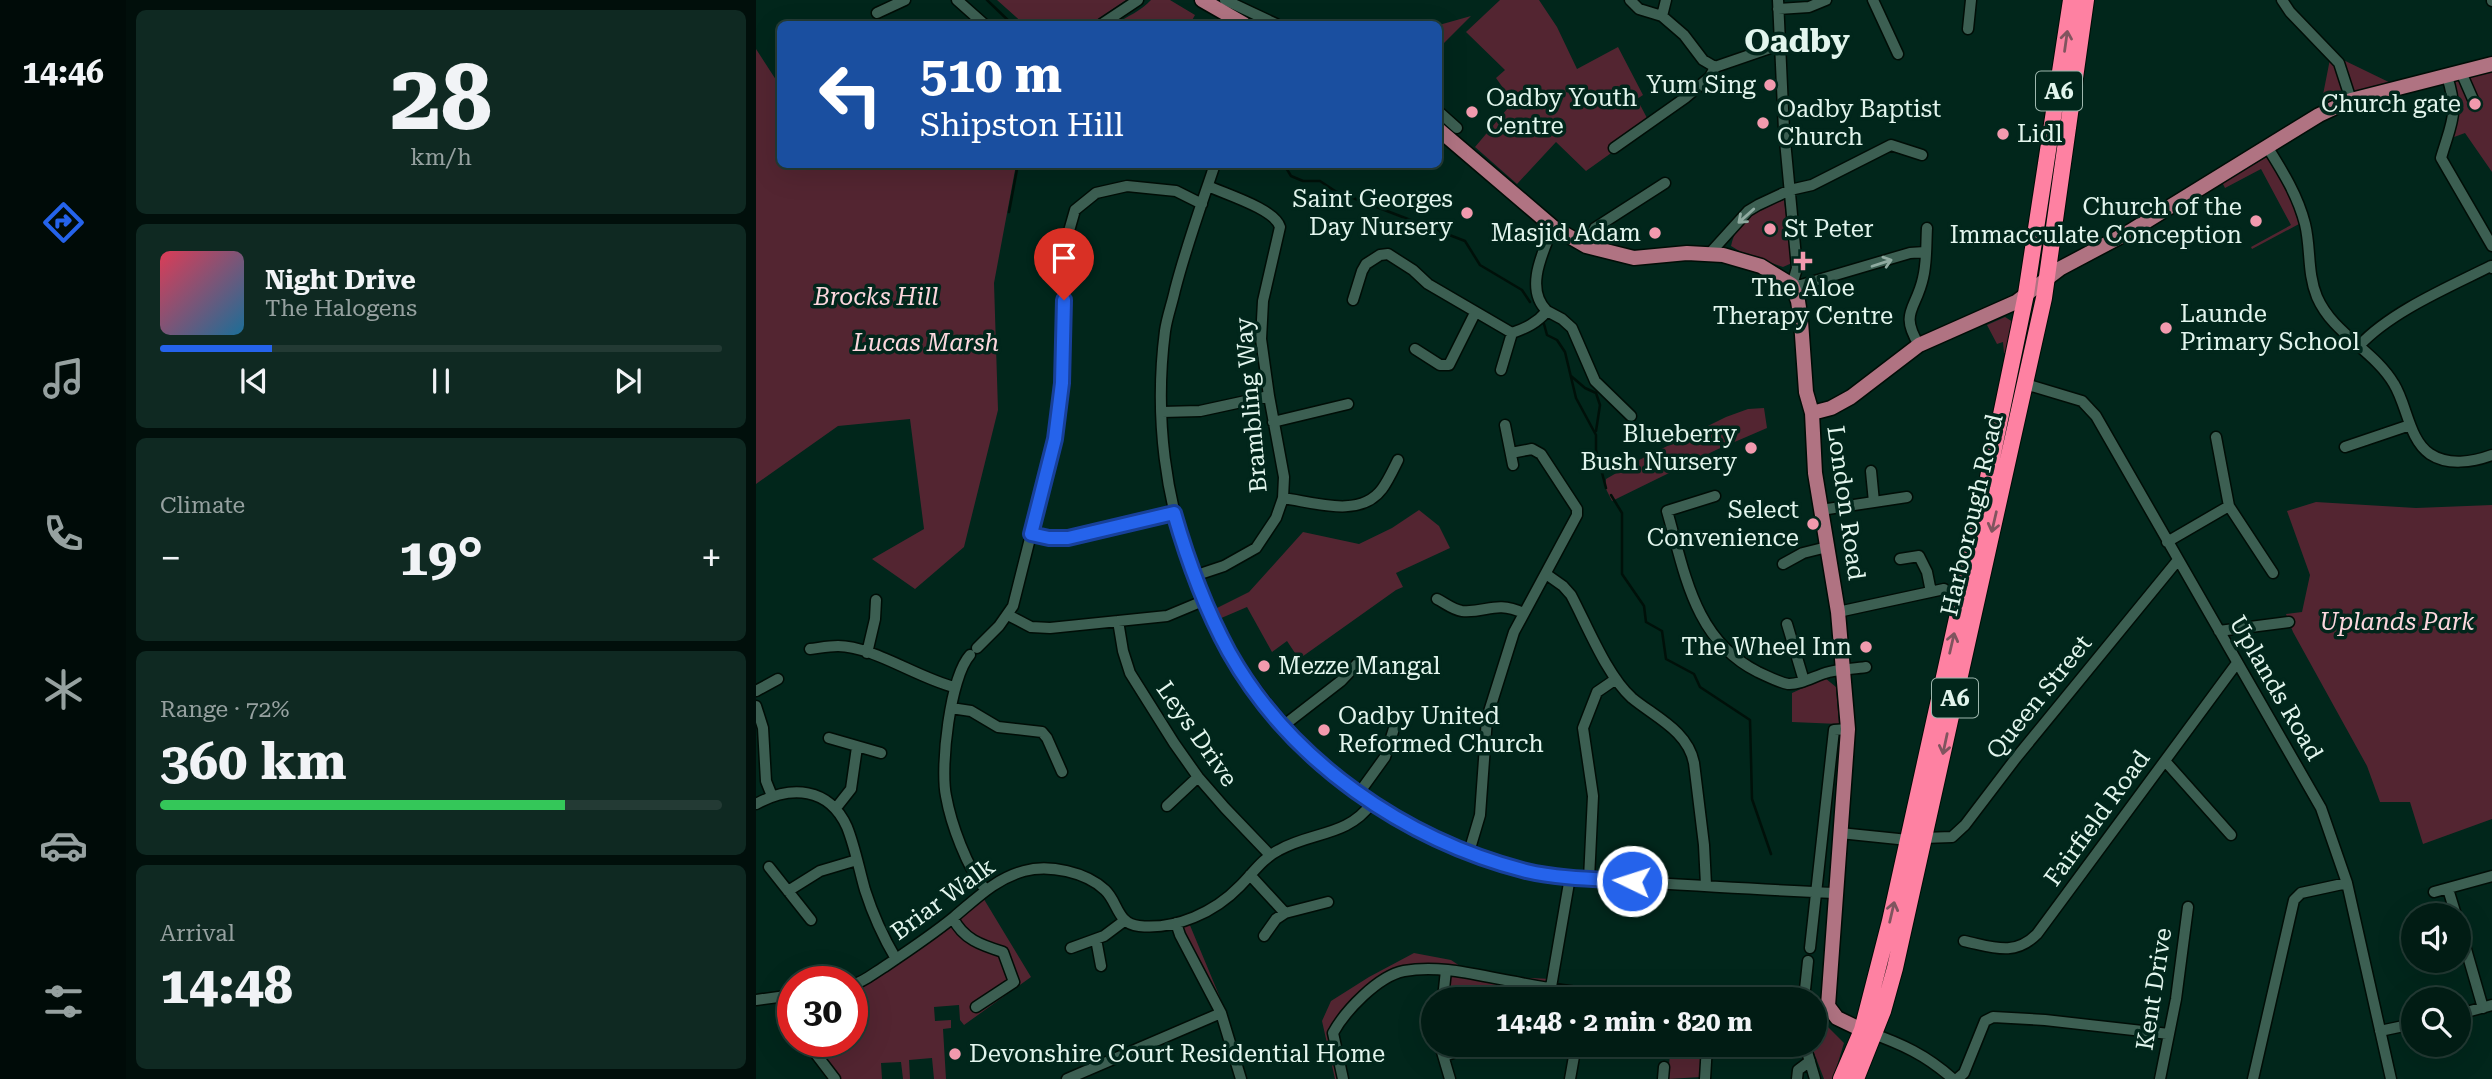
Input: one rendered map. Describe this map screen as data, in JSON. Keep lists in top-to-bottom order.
{
  "streets": {
    "highway": ["A6", "Harborough Road"],
    "main road": ["London Road"],
    "street": [
      "Brambling Way",
      "Uplands Road",
      "Queen Street",
      "Leys Drive",
      "Fairfield Road",
      "Briar Walk",
      "Kent Drive"
    ]
  },
  "crossings": [
    ["A6", "London Road"],
    ["A6", "Harborough Road"],
    ["A6", "Uplands Road"],
    ["London Road", "Harborough Road"],
    ["London Road", "Queen Street"],
    ["Harborough Road", "Uplands Road"],
    ["Harborough Road", "Queen Street"],
    ["Uplands Road", "Queen Street"],
    ["Uplands Road", "Fairfield Road"]
  ],
  "districts": ["Oadby"],
  "parks": ["Brocks Hill", "Lucas Marsh", "Uplands Park"],
  "places": {
    "other": [
      "Yum Sing",
      "Church gate",
      "Oadby Youth Centre",
      "Oadby Baptist Church",
      "Lidl",
      "Saint Georges Day Nursery",
      "Church of the Immacculate Conception",
      "St Peter",
      "Masjid Adam",
      "Launde Primary School",
      "Blueberry Bush Nursery",
      "Select Convenience",
      "The Wheel Inn",
      "Mezze Mangal",
      "Oadby United Reformed Church",
      "Devonshire Court Residential Home"
    ],
    "health": ["The Aloe Therapy Centre"]
  },
  "page": {
    "tabs": "14:46",
    "tile": [
      ["28", "km/h"],
      "Climate",
      ["Range · 72%", "360 km"],
      ["Arrival", "14:48"]
    ],
    "turn": ["510 m", "Shipston Hill"],
    "song": ["Night Drive", "The Halogens"],
    "heat": ["−", "19°", "+"],
    "limit": "30",
    "trip": "14:48 · 2 min · 820 m"
  }
}
